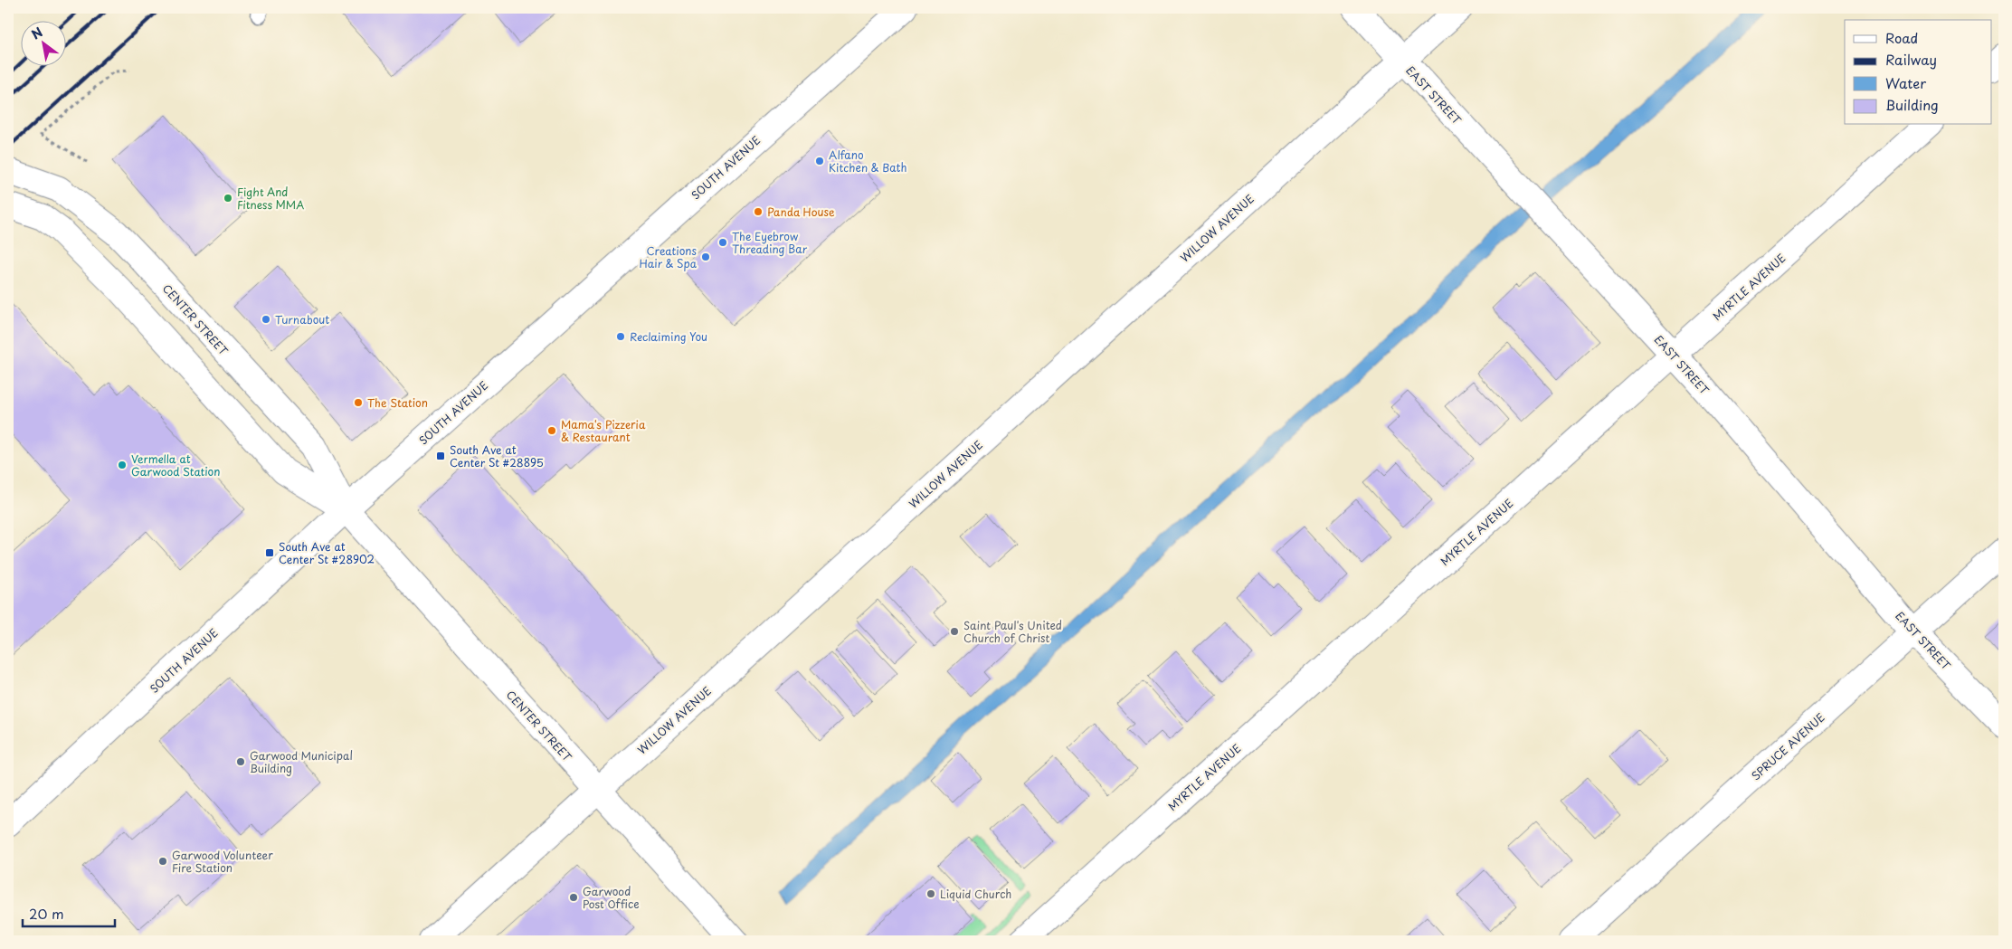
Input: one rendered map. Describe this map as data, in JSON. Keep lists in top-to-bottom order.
{
  "streets": {
    "street": [
      "EAST STREET",
      "SOUTH AVENUE",
      "WILLOW AVENUE",
      "MYRTLE AVENUE",
      "CENTER STREET",
      "SPRUCE AVENUE"
    ]
  },
  "crossings": [
    ["EAST STREET", "WILLOW AVENUE"],
    ["EAST STREET", "MYRTLE AVENUE"],
    ["EAST STREET", "SPRUCE AVENUE"],
    ["SOUTH AVENUE", "CENTER STREET"],
    ["WILLOW AVENUE", "CENTER STREET"]
  ],
  "places": {
    "other": [
      "Alfano Kitchen & Bath",
      "Fight And Fitness MMA",
      "Panda House",
      "The Eyebrow Threading Bar",
      "Creations Hair & Spa",
      "Turnabout",
      "Reclaiming You",
      "The Station",
      "Mama's Pizzeria & Restaurant",
      "Vermella at Garwood Station",
      "Saint Paul's United Church of Christ",
      "Garwood Municipal Building",
      "Garwood Volunteer Fire Station",
      "Liquid Church",
      "Garwood Post Office"
    ],
    "transit": ["South Ave at Center St #28895", "South Ave at Center St #28902"]
  },
  "legend": [
    "Road",
    "Railway",
    "Water",
    "Building"
  ],
  "scale_bar": "20 m",
  "north": "top left"
}
